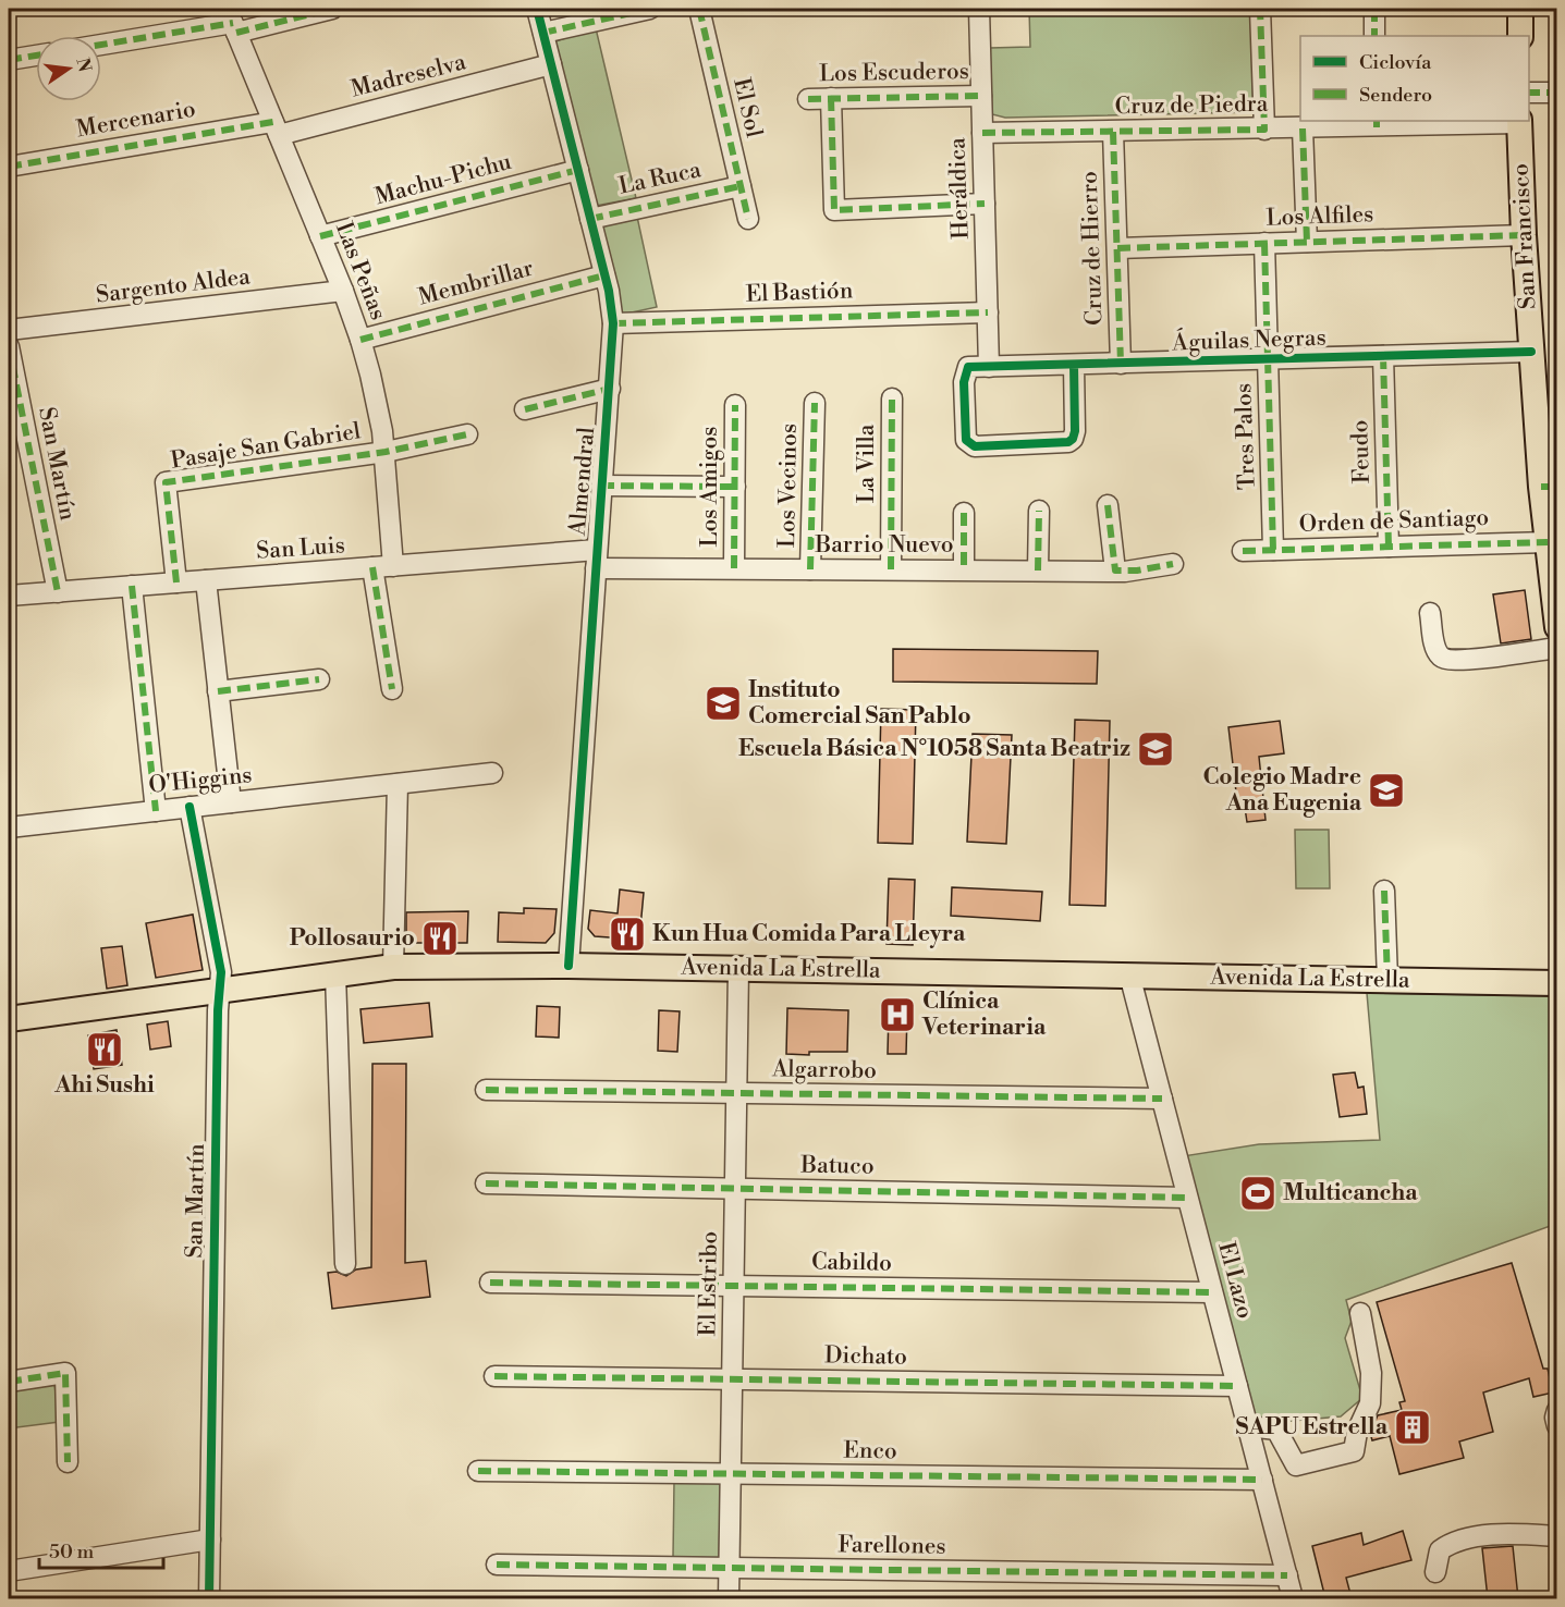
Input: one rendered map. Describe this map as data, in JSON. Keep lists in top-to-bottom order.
{
  "streets": {
    "main road": ["San Francisco", "Avenida La Estrella"],
    "street": [
      "Los Escuderos",
      "Madreselva",
      "Cruz de Piedra",
      "El Sol",
      "Mercenario",
      "La Ruca",
      "Machu-Pichu",
      "Heráldica",
      "Los Alfiles",
      "Cruz de Hierro",
      "Las Peñas",
      "Membrillar",
      "Sargento Aldea",
      "El Bastión",
      "Águilas Negras",
      "Tres Palos",
      "Pasaje San Gabriel",
      "Feudo",
      "San Martín",
      "La Villa",
      "Almendral",
      "Los Vecinos",
      "Los Amigos",
      "Orden de Santiago",
      "Barrio Nuevo",
      "San Luis",
      "O'Higgins",
      "Algarrobo",
      "Batuco",
      "Cabildo",
      "El Lazo",
      "El Estribo",
      "Dichato",
      "Enco",
      "Farellones"
    ]
  },
  "crossings": [
    ["Los Escuderos", "Heráldica"],
    ["Madreselva", "Mercenario"],
    ["Madreselva", "Las Peñas"],
    ["Madreselva", "Almendral"],
    ["Cruz de Piedra", "Heráldica"],
    ["Cruz de Piedra", "San Francisco"],
    ["Cruz de Piedra", "Cruz de Hierro"],
    ["El Sol", "La Ruca"],
    ["Mercenario", "Las Peñas"],
    ["La Ruca", "Almendral"],
    ["Machu-Pichu", "Las Peñas"],
    ["Machu-Pichu", "Almendral"],
    ["Heráldica", "El Bastión"],
    ["Heráldica", "Águilas Negras"],
    ["Los Alfiles", "San Francisco"],
    ["Los Alfiles", "Cruz de Hierro"],
    ["Los Alfiles", "Tres Palos"],
    ["San Francisco", "Águilas Negras"],
    ["San Francisco", "Orden de Santiago"],
    ["Cruz de Hierro", "Águilas Negras"],
    ["Las Peñas", "Membrillar"],
    ["Las Peñas", "Sargento Aldea"],
    ["Las Peñas", "Pasaje San Gabriel"],
    ["Las Peñas", "San Luis"],
    ["Membrillar", "Almendral"],
    ["El Bastión", "Almendral"],
    ["Águilas Negras", "Tres Palos"],
    ["Águilas Negras", "Feudo"],
    ["Tres Palos", "Orden de Santiago"],
    ["Pasaje San Gabriel", "San Luis"],
    ["Feudo", "Orden de Santiago"],
    ["San Martín", "San Luis"],
    ["San Martín", "O'Higgins"],
    ["San Martín", "Avenida La Estrella"],
    ["La Villa", "Barrio Nuevo"],
    ["Almendral", "Barrio Nuevo"],
    ["Almendral", "San Luis"],
    ["Almendral", "Avenida La Estrella"],
    ["Los Vecinos", "Barrio Nuevo"],
    ["Los Amigos", "Barrio Nuevo"],
    ["Barrio Nuevo", "San Luis"],
    ["Avenida La Estrella", "El Lazo"],
    ["Avenida La Estrella", "El Estribo"],
    ["Algarrobo", "El Lazo"],
    ["Algarrobo", "El Estribo"],
    ["Batuco", "El Lazo"],
    ["Batuco", "El Estribo"],
    ["Cabildo", "El Lazo"],
    ["Cabildo", "El Estribo"],
    ["El Lazo", "Dichato"],
    ["El Lazo", "Enco"],
    ["El Lazo", "Farellones"],
    ["El Estribo", "Dichato"],
    ["El Estribo", "Enco"],
    ["El Estribo", "Farellones"]
  ],
  "places": {
    "school or university": ["Instituto Comercial San Pablo", "Escuela Básica N°1058 Santa Beatriz", "Colegio Madre Ana Eugenia"],
    "restaurant": ["Kun Hua Comida Para Lleyra", "Pollosaurio", "Ahi Sushi"],
    "hospital": ["Clínica Veterinaria"],
    "sports": ["Multicancha"],
    "building": ["SAPU Estrella"]
  },
  "legend": ["Ciclovía", "Sendero"],
  "scale_bar": "50 m",
  "north": "right"
}
